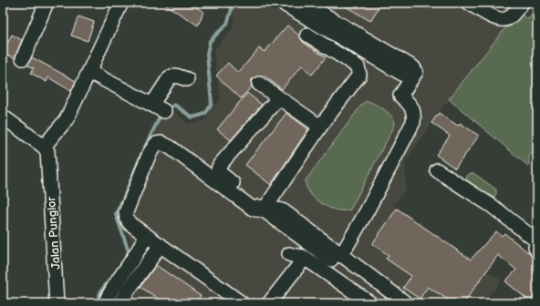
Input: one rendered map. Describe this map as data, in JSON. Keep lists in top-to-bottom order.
{
  "streets": {
    "street": ["Jalan Punglor"]
  }
}
